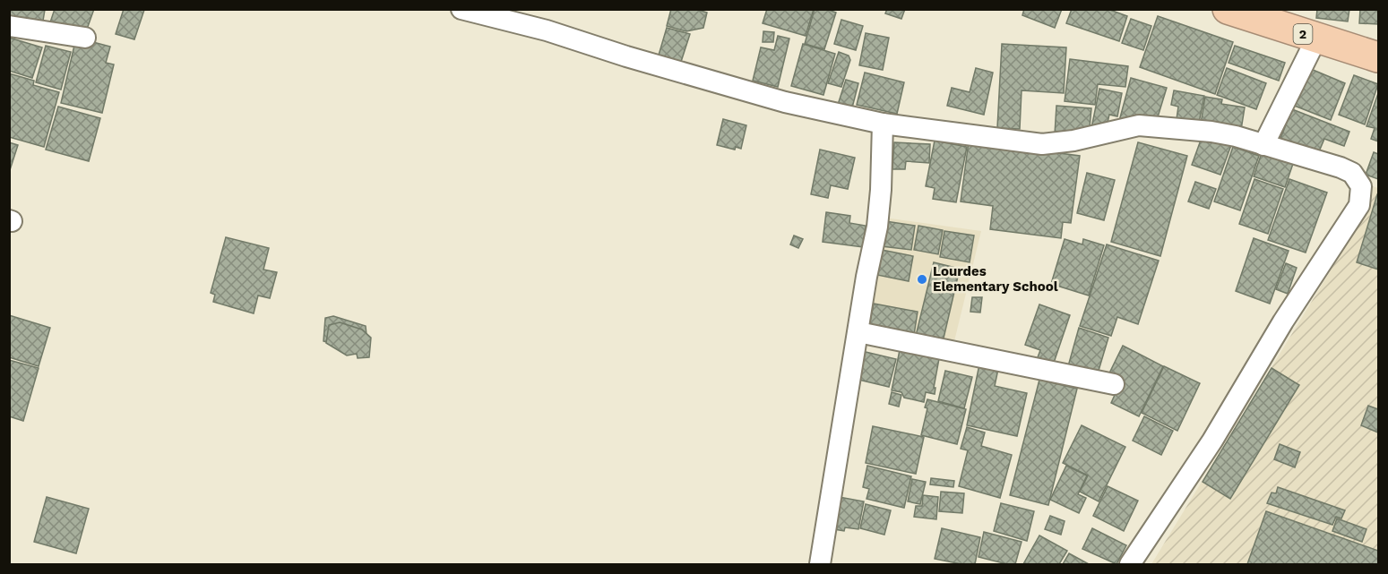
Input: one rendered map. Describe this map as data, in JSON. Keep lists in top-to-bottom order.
{
  "streets": {
    "highway": ["2"]
  },
  "places": ["Lourdes Elementary School"]
}
